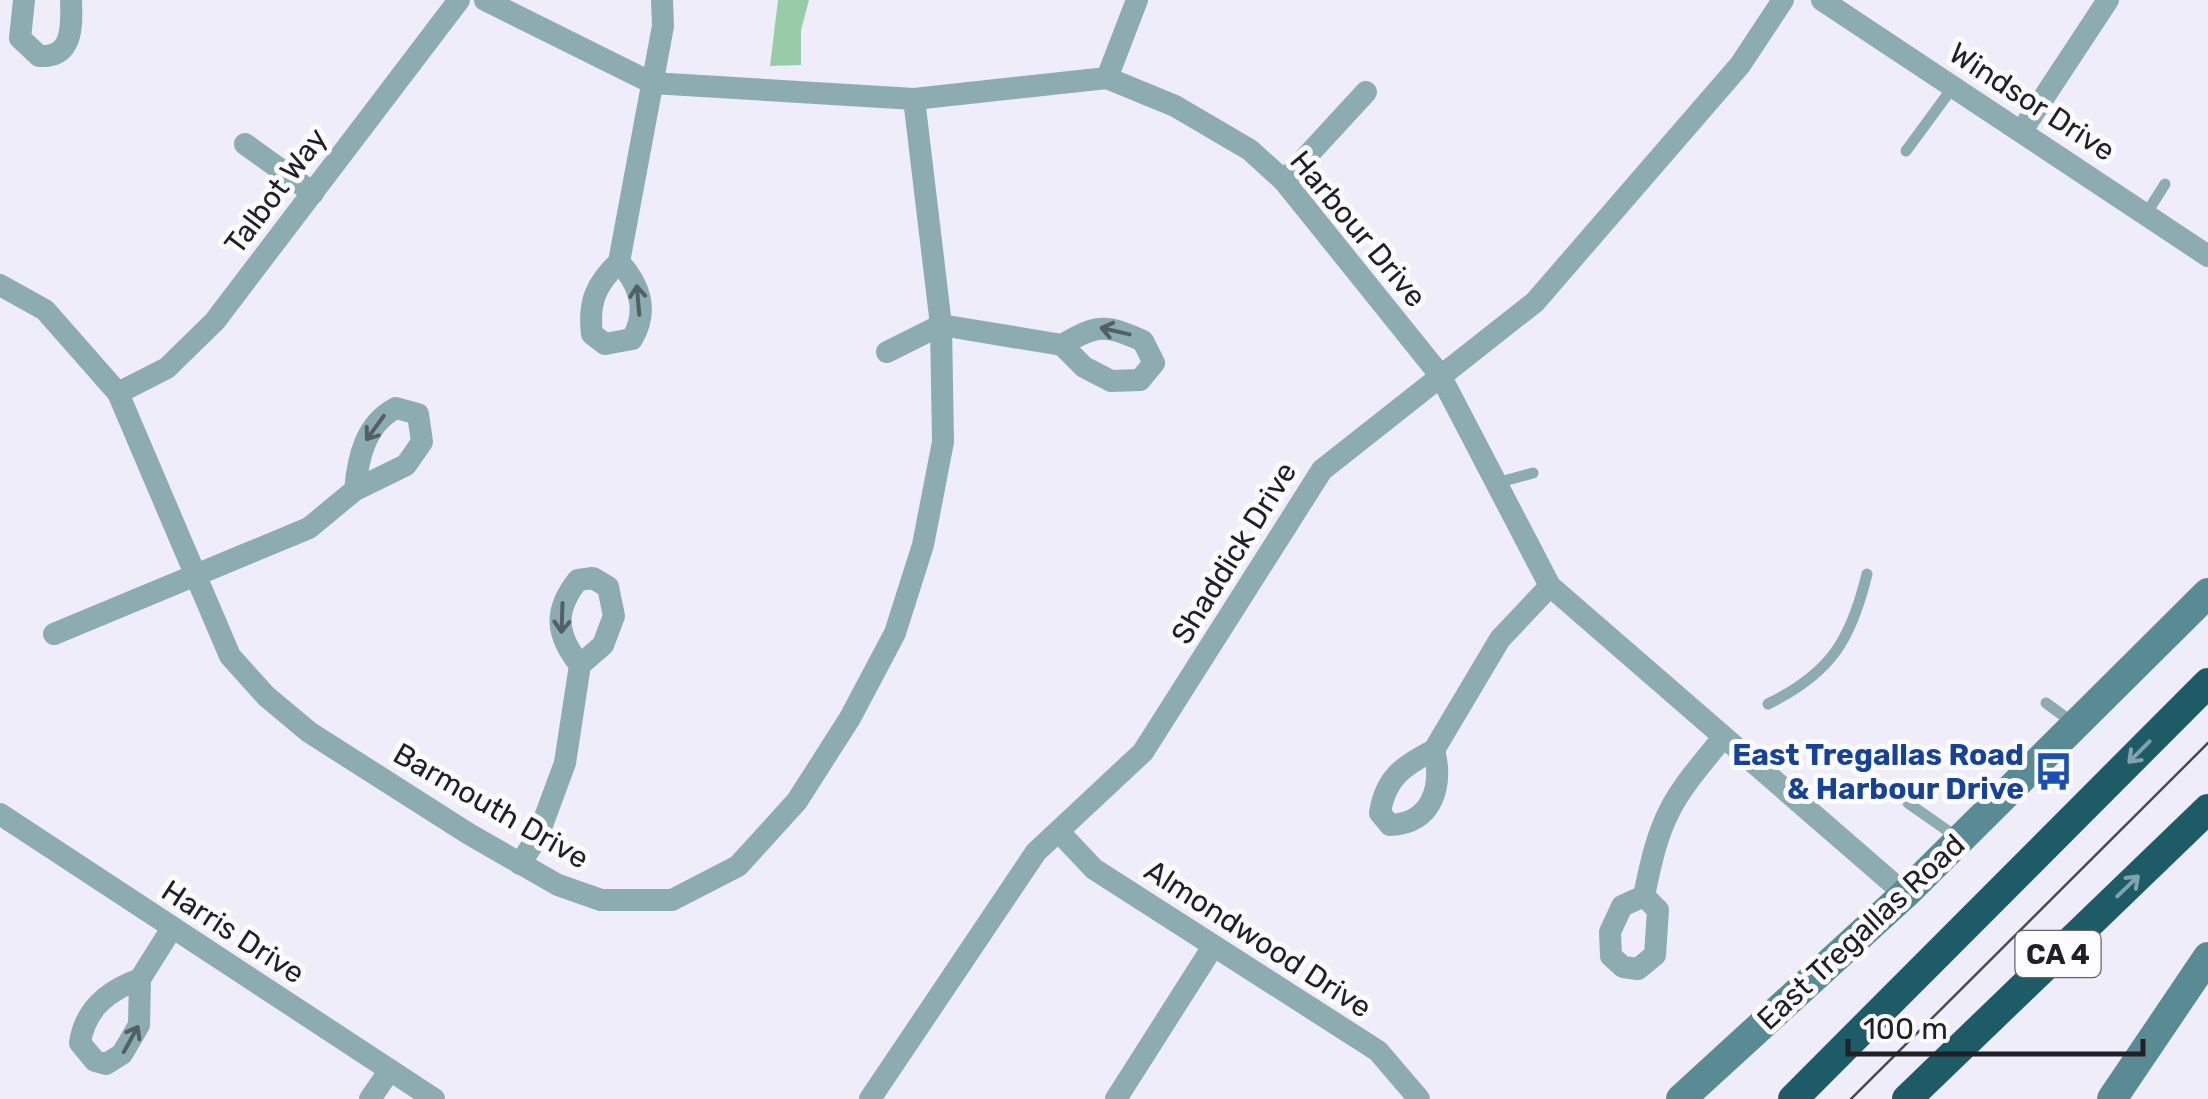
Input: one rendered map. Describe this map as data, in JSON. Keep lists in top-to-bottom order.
{
  "streets": {
    "highway": ["CA 4"],
    "street": [
      "Windsor Drive",
      "Talbot Way",
      "Harbour Drive",
      "Shaddick Drive",
      "Barmouth Drive",
      "Harris Drive",
      "East Tregallas Road",
      "Almondwood Drive"
    ]
  },
  "crossings": [
    ["Talbot Way", "Barmouth Drive"],
    ["Harbour Drive", "Shaddick Drive"],
    ["Harbour Drive", "Barmouth Drive"],
    ["Harbour Drive", "East Tregallas Road"],
    ["Shaddick Drive", "Almondwood Drive"]
  ],
  "places": {
    "bus stop": ["East Tregallas Road & Harbour Drive"]
  },
  "scale_bar": "100 m"
}
